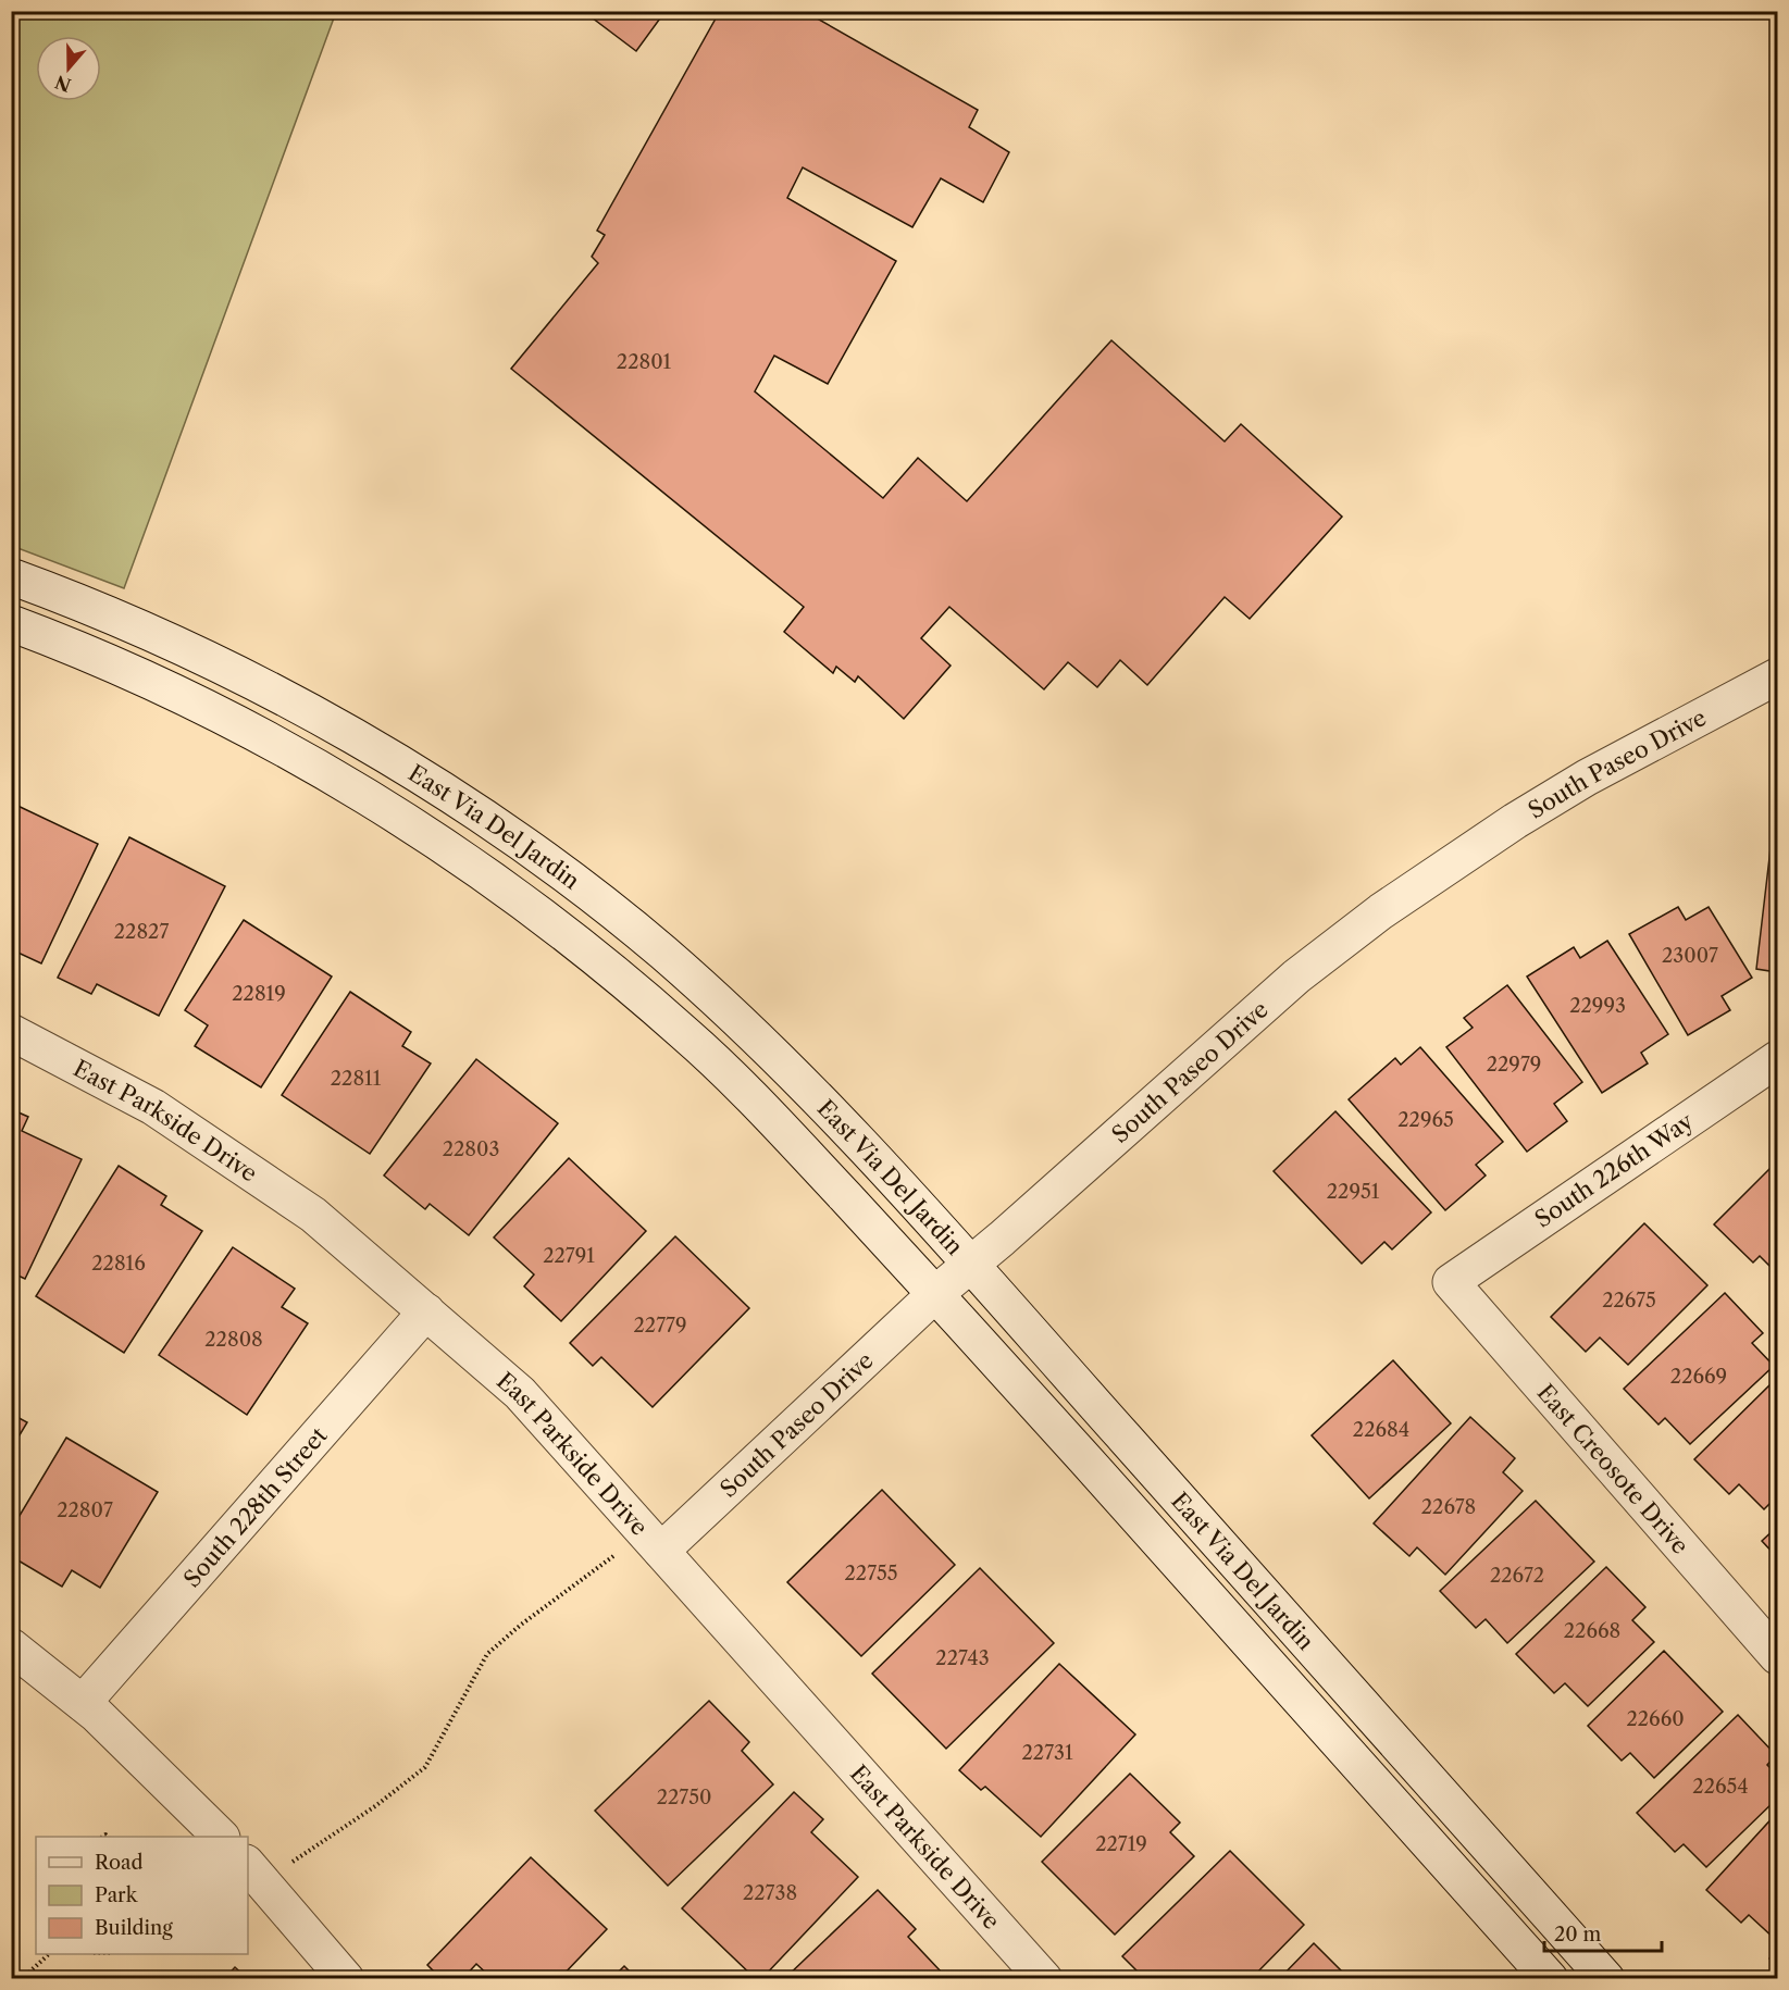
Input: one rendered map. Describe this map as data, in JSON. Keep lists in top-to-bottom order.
{
  "streets": {
    "street": [
      "South Paseo Drive",
      "East Via Del Jardin",
      "East Parkside Drive",
      "South 226th Way",
      "East Creosote Drive",
      "South 228th Street"
    ]
  },
  "crossings": [
    ["South Paseo Drive", "East Via Del Jardin"],
    ["South Paseo Drive", "East Parkside Drive"],
    ["East Parkside Drive", "South 228th Street"],
    ["South 226th Way", "East Creosote Drive"]
  ],
  "house_numbers": [
    "22801",
    "22827",
    "23007",
    "22819",
    "22993",
    "22979",
    "22811",
    "22965",
    "22803",
    "22951",
    "22791",
    "22816",
    "22675",
    "22779",
    "22808",
    "22669",
    "22684",
    "22678",
    "22807",
    "22755",
    "22672",
    "22668",
    "22743",
    "22660",
    "22731",
    "22654",
    "22750",
    "22719",
    "22738"
  ],
  "legend": ["Road", "Park", "Building"],
  "scale_bar": "20 m",
  "north": "bottom"
}
